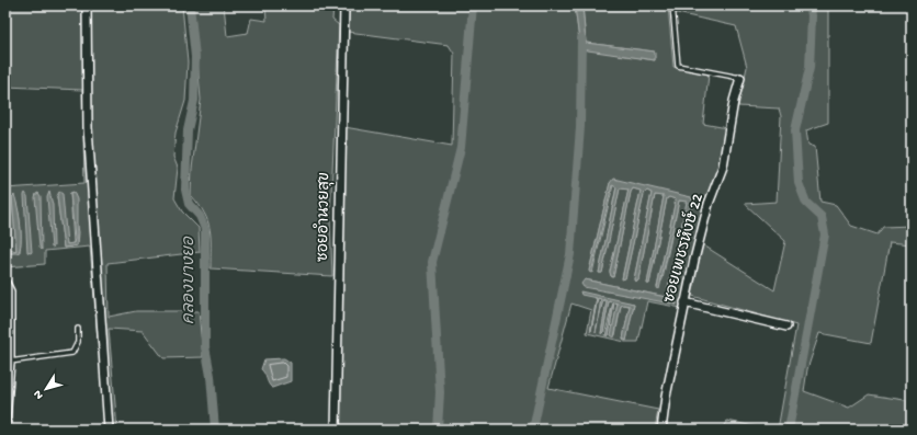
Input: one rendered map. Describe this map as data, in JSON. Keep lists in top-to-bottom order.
{
  "streets": {
    "street": ["ซอยอำนวยสุข", "ซอยเพชรหึงษ์ 22"]
  },
  "water": ["คลองบางยอ"],
  "north": "bottom left"
}
